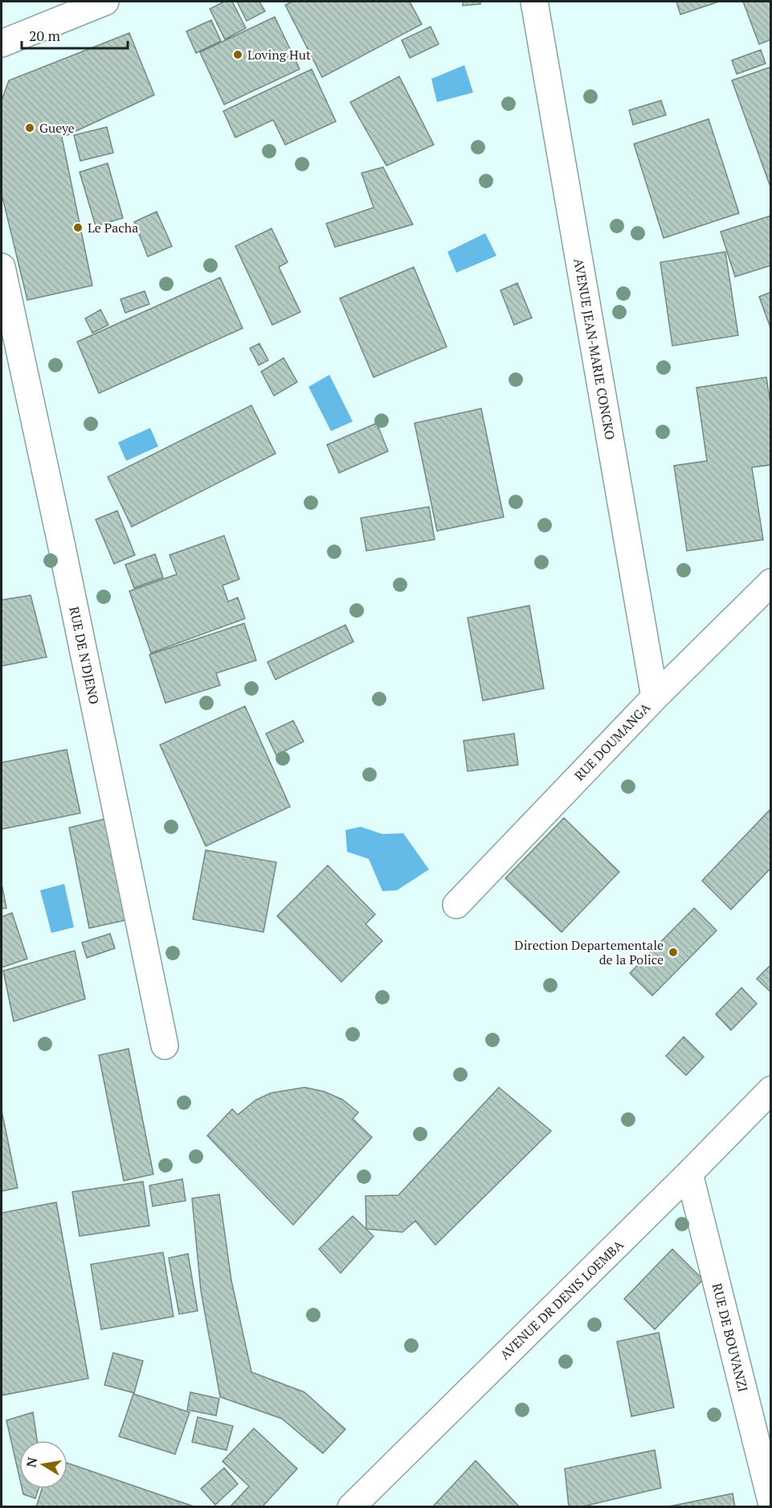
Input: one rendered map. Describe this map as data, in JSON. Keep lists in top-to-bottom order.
{
  "streets": {
    "street": [
      "AVENUE JEAN-MARIE CONCKO",
      "RUE DE N'DJENO",
      "RUE DOUMANGA",
      "AVENUE DR DENIS LOEMBA",
      "RUE DE BOUVANZI"
    ]
  },
  "crossings": [
    ["AVENUE JEAN-MARIE CONCKO", "RUE DOUMANGA"],
    ["AVENUE DR DENIS LOEMBA", "RUE DE BOUVANZI"]
  ],
  "places": [
    "Loving Hut",
    "Gueye",
    "Le Pacha",
    "Direction Departementale de la Police"
  ],
  "scale_bar": "20 m",
  "north": "left"
}
